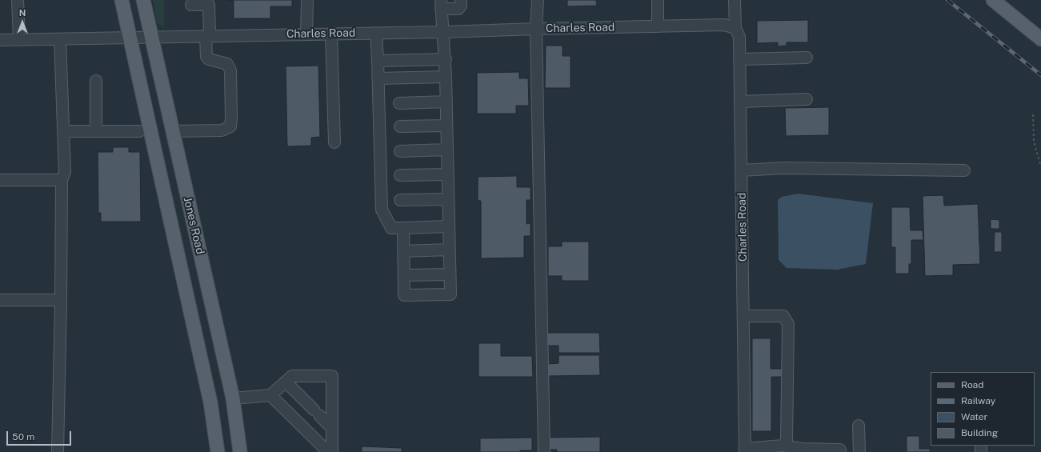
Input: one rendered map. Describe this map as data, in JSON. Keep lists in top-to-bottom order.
{
  "streets": {
    "main road": ["Jones Road"],
    "street": ["Charles Road"]
  },
  "crossings": [
    ["Charles Road", "Jones Road"]
  ],
  "legend": [
    "Road",
    "Railway",
    "Water",
    "Building"
  ],
  "scale_bar": "50 m",
  "north": "top"
}
